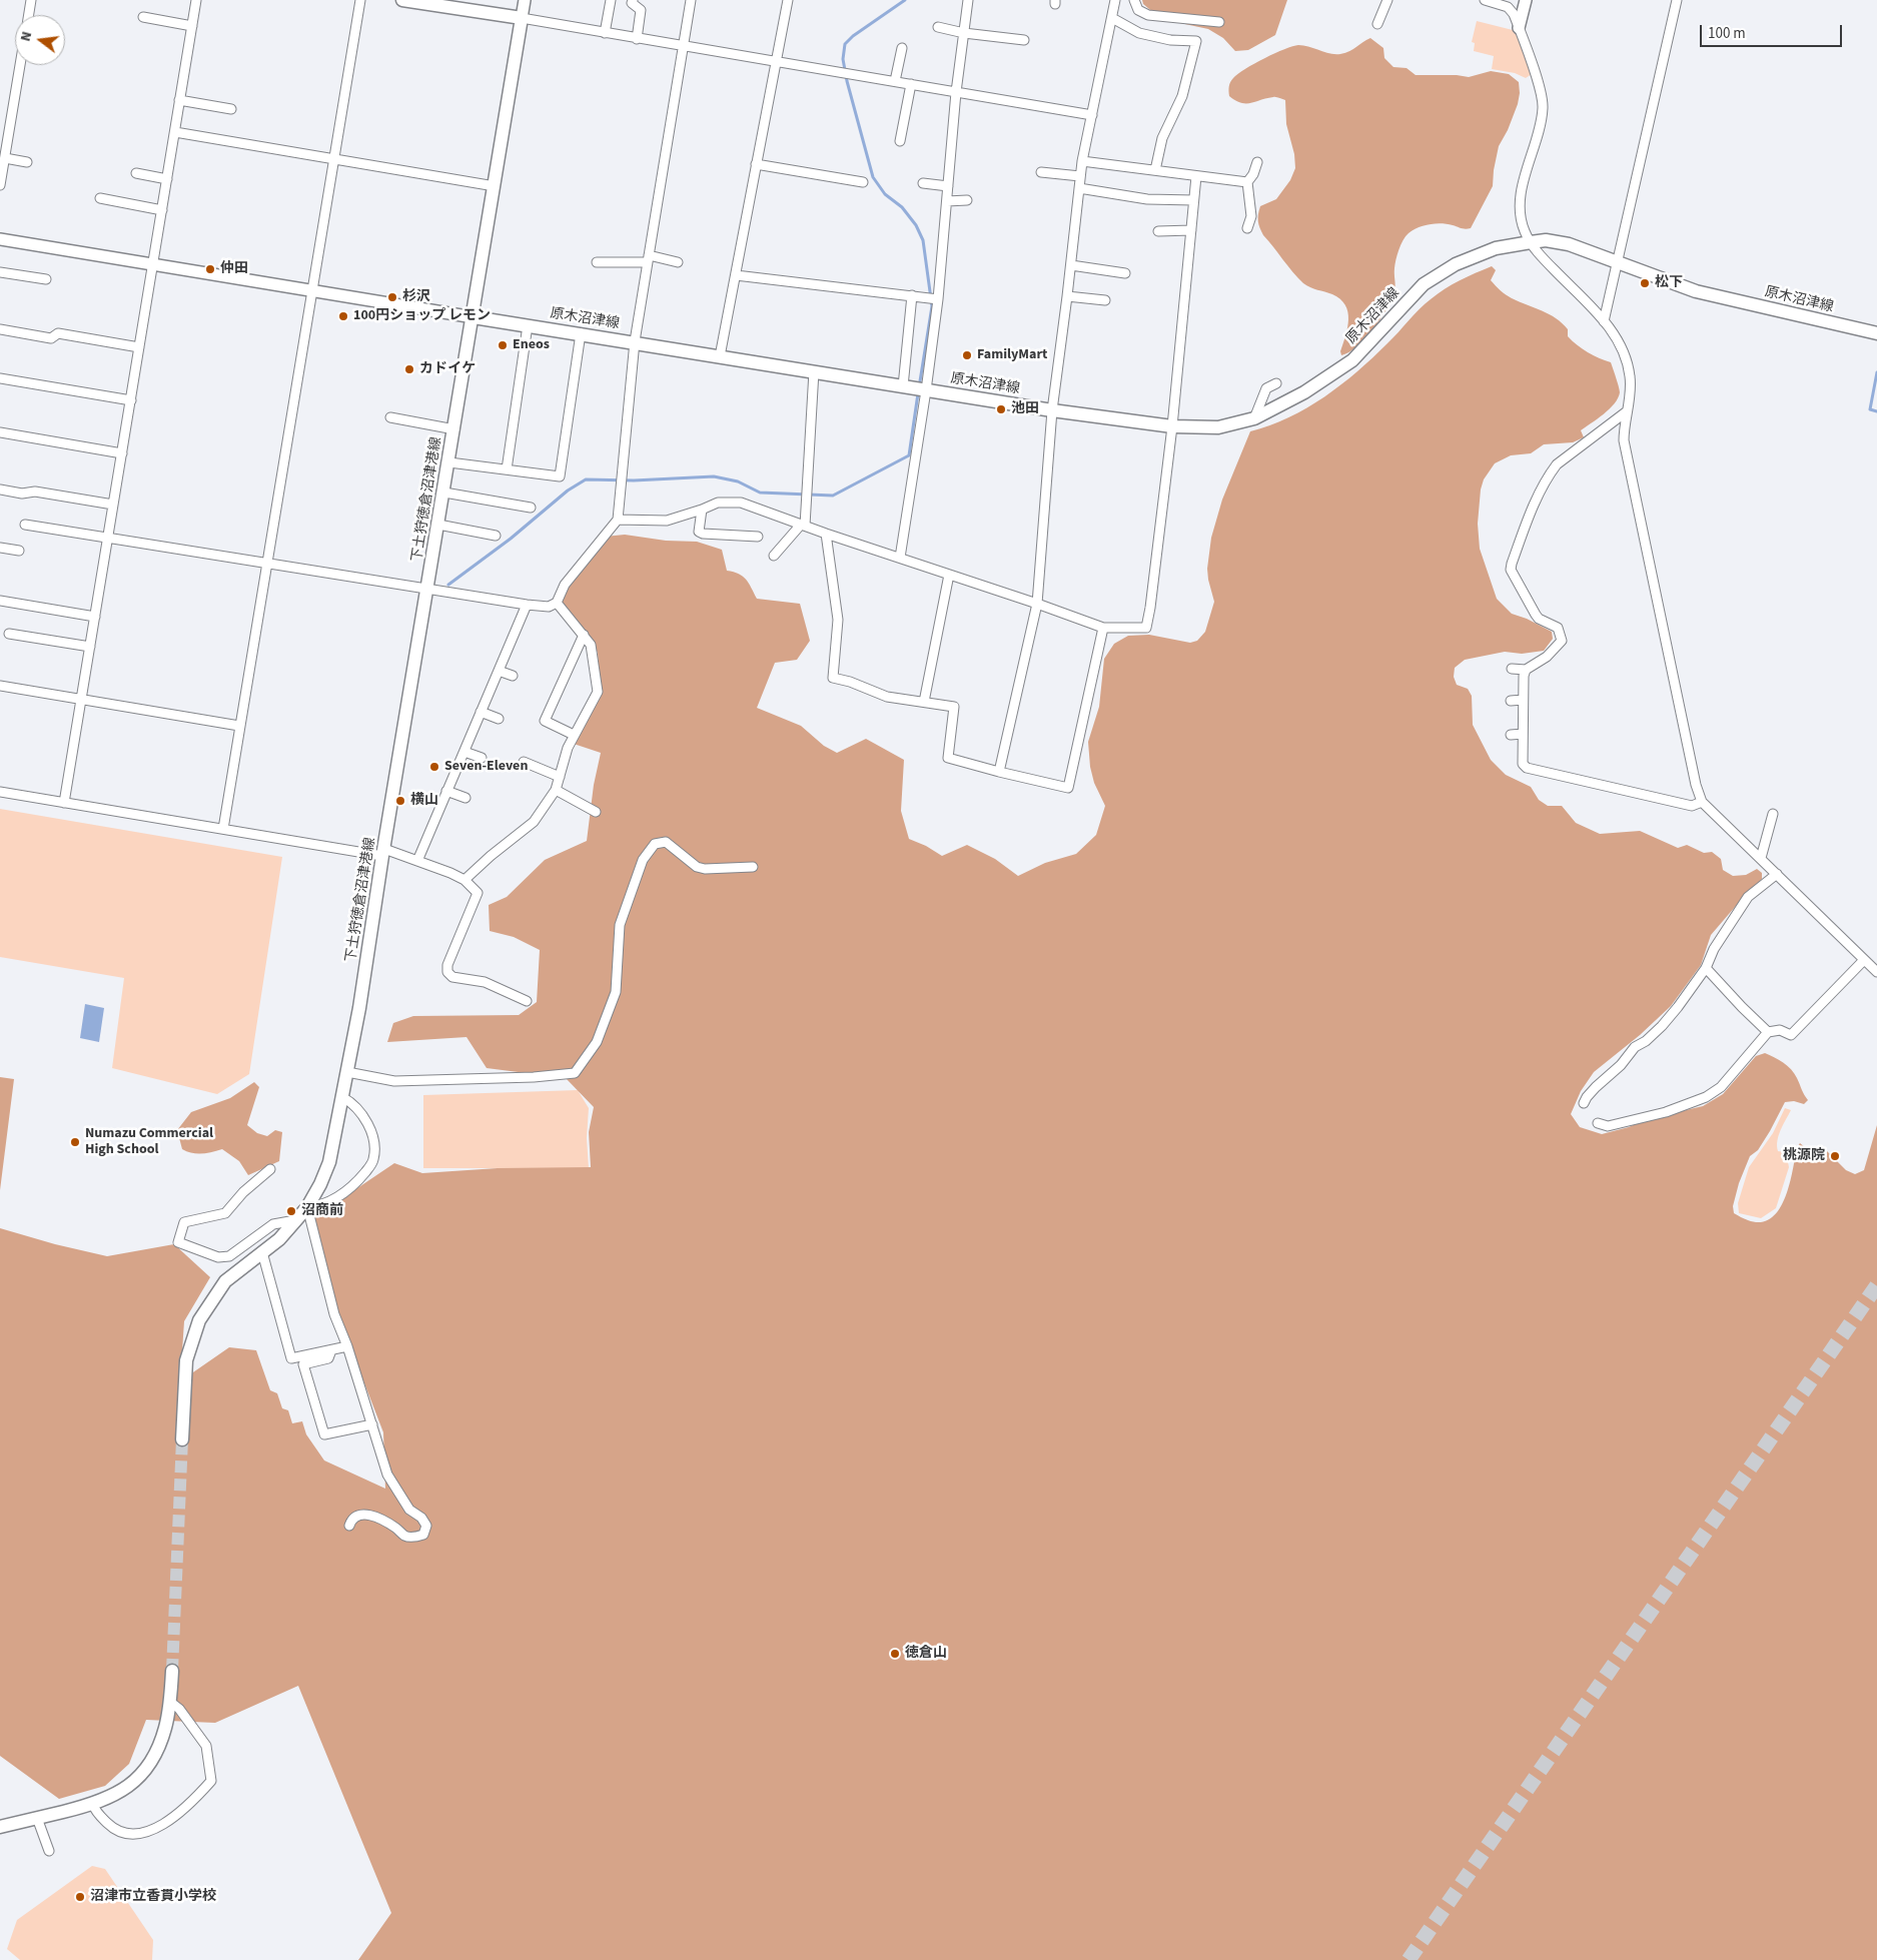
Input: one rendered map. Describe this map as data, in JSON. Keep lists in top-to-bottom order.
{
  "streets": {
    "main road": ["原木沼津線", "下土狩徳倉沼津港線"]
  },
  "crossings": [
    ["原木沼津線", "下土狩徳倉沼津港線"]
  ],
  "places": [
    "仲田",
    "松下",
    "杉沢",
    "100円ショップ レモン",
    "Eneos",
    "FamilyMart",
    "カドイケ",
    "池田",
    "Seven-Eleven",
    "横山",
    "Numazu Commercial High School",
    "桃源院",
    "沼商前",
    "徳倉山",
    "沼津市立香貫小学校"
  ],
  "scale_bar": "100 m",
  "north": "left"
}
